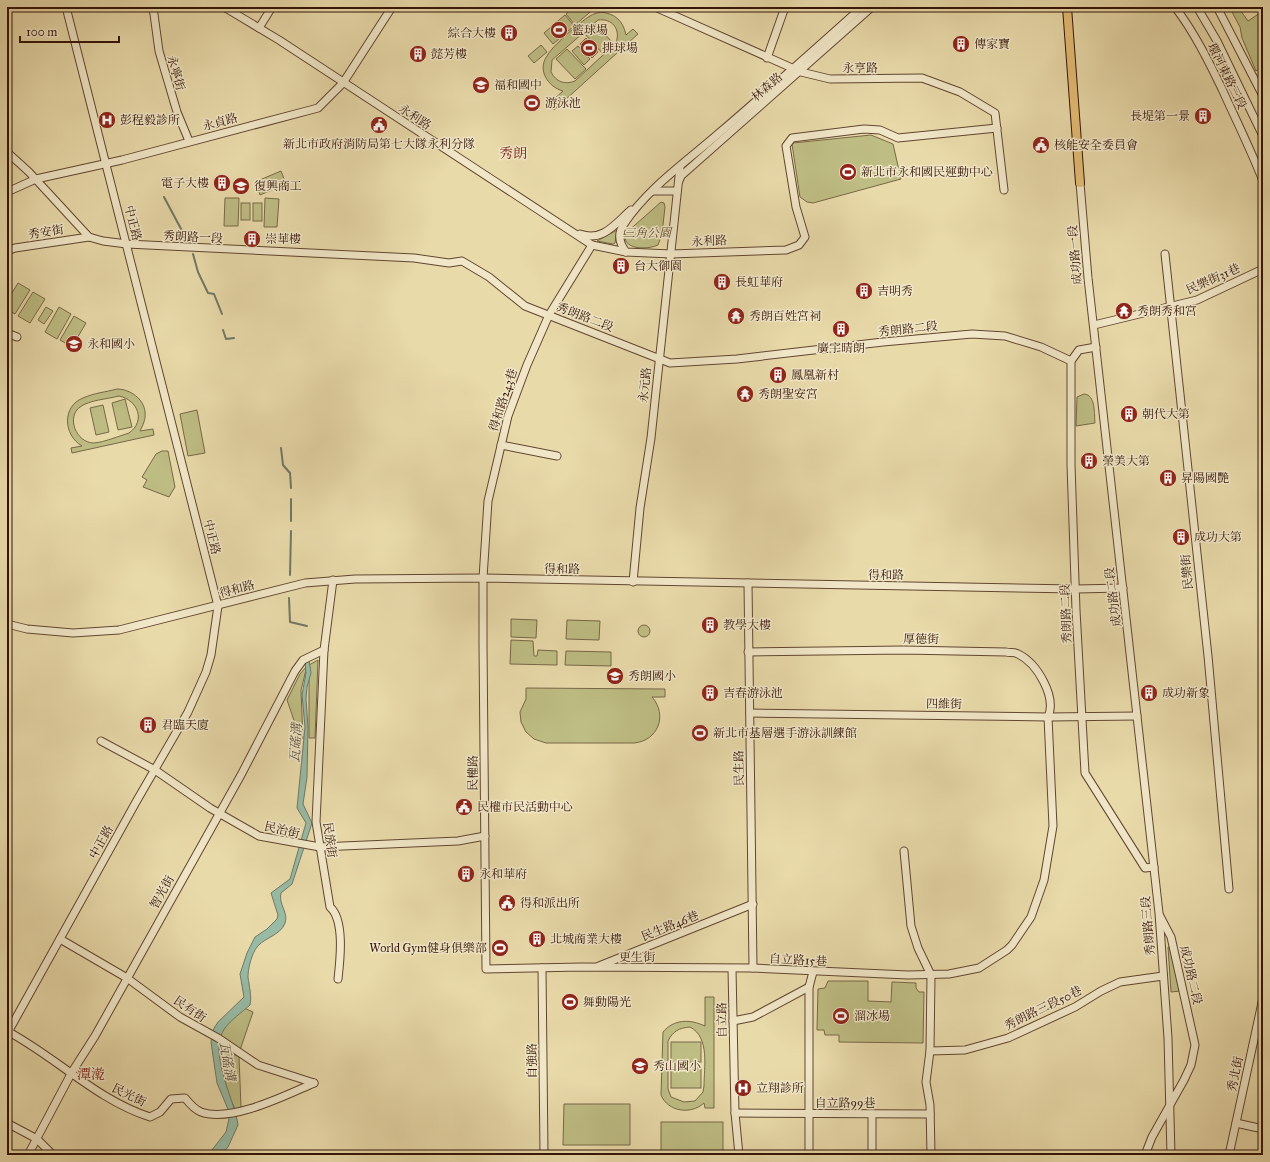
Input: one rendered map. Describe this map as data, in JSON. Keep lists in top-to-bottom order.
{
  "streets": {
    "street": [
      "永亨路",
      "永寧街",
      "環河東路三段",
      "林森路",
      "永利路",
      "永貞路",
      "中正路",
      "秀安街",
      "秀朗路一段",
      "成功路一段",
      "民樂街31巷",
      "秀朗路二段",
      "永元路",
      "得和路243巷",
      "得和路",
      "民樂街",
      "成功路二段",
      "厚德街",
      "四維街",
      "民生路",
      "民權路",
      "民治街",
      "民族街",
      "智光街",
      "民生路46巷",
      "秀朗路三段",
      "更生街",
      "自立路15巷",
      "秀朗路三段50巷",
      "民有街",
      "自立路",
      "自強路",
      "秀北街",
      "民光街",
      "自立路99巷"
    ]
  },
  "crossings": [
    ["永亨路", "林森路"],
    ["永亨路", "永利路"],
    ["永寧街", "永貞路"],
    ["永利路", "永貞路"],
    ["永利路", "永元路"],
    ["永利路", "得和路243巷"],
    ["永貞路", "中正路"],
    ["中正路", "秀朗路一段"],
    ["中正路", "得和路"],
    ["中正路", "民治街"],
    ["中正路", "民有街"],
    ["中正路", "民光街"],
    ["秀安街", "秀朗路一段"],
    ["秀朗路一段", "秀朗路二段"],
    ["成功路一段", "民樂街31巷"],
    ["成功路一段", "成功路二段"],
    ["民樂街31巷", "民樂街"],
    ["民樂街31巷", "成功路二段"],
    ["秀朗路二段", "永元路"],
    ["秀朗路二段", "得和路243巷"],
    ["秀朗路二段", "得和路"],
    ["秀朗路二段", "四維街"],
    ["永元路", "得和路"],
    ["得和路243巷", "得和路"],
    ["得和路243巷", "民權路"],
    ["得和路", "成功路二段"],
    ["得和路", "民生路"],
    ["得和路", "民權路"],
    ["得和路", "民族街"],
    ["成功路二段", "四維街"],
    ["成功路二段", "秀朗路三段"],
    ["厚德街", "四維街"],
    ["厚德街", "民生路"],
    ["厚德街", "自立路15巷"],
    ["四維街", "民生路"],
    ["民生路", "民生路46巷"],
    ["民權路", "民治街"],
    ["民權路", "更生街"],
    ["民治街", "民族街"],
    ["民治街", "智光街"],
    ["民族街", "智光街"],
    ["智光街", "民有街"],
    ["智光街", "民光街"],
    ["民生路46巷", "更生街"],
    ["秀朗路三段", "秀朗路三段50巷"],
    ["更生街", "自立路"],
    ["更生街", "自強路"],
    ["民有街", "民光街"],
    ["自立路", "自立路99巷"]
  ],
  "districts": ["秀朗", "潭漧"],
  "water": ["瓦磘溝"],
  "parks": ["三角公園"],
  "places": {
    "sports": [
      "籃球場",
      "排球場",
      "游泳池",
      "新北市永和國民運動中心",
      "新北市基層選手游泳訓練館",
      "World Gym健身俱樂部",
      "舞動陽光",
      "溜冰場"
    ],
    "building": [
      "綜合大樓",
      "傳家寶",
      "懿芳樓",
      "長堤第一景",
      "電子大樓",
      "崇華樓",
      "台大御園",
      "長虹華府",
      "吉明秀",
      "廣宇晴朗",
      "鳳凰新村",
      "朝代大第",
      "榮美大第",
      "昇陽國艷",
      "成功大第",
      "教學大樓",
      "吉春游泳池",
      "成功新象",
      "君臨天廈",
      "永和華府",
      "北城商業大樓"
    ],
    "school or university": [
      "福和國中",
      "復興商工",
      "永和國小",
      "秀朗國小",
      "秀山國小"
    ],
    "hospital": ["彭程毅診所", "立翔診所"],
    "public building": [
      "新北市政府消防局第七大隊永利分隊",
      "核能安全委員會",
      "民權市民活動中心",
      "得和派出所"
    ],
    "temple": ["秀朗秀和宮", "秀朗百姓宮祠", "秀朗聖安宮"]
  },
  "scale_bar": "100 m"
}
